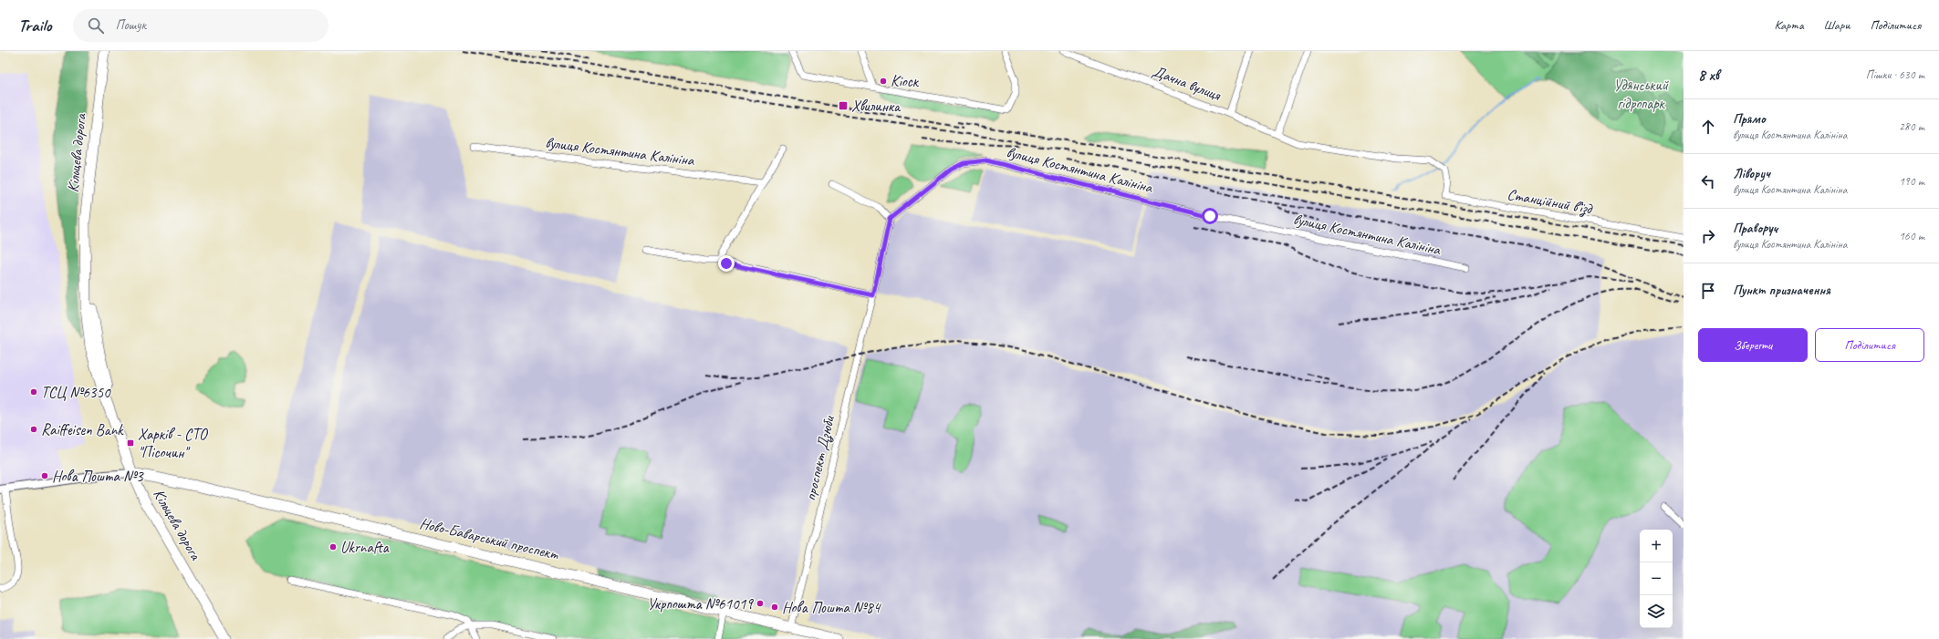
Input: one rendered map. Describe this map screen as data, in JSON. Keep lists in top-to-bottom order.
{
  "streets": {
    "main road": ["Кільцева дорога", "Ново-Баварський проспект"],
    "street": [
      "Дачна вулиця",
      "вулиця Костянтина Калініна",
      "Станційний в’їзд",
      "проспект Дзюби"
    ]
  },
  "crossings": [
    ["Дачна вулиця", "Станційний в’їзд"],
    ["Кільцева дорога", "Ново-Баварський проспект"],
    ["проспект Дзюби", "Ново-Баварський проспект"]
  ],
  "parks": ["Удянський гідропарк"],
  "places": {
    "other": [
      "Кіоск",
      "ТСЦ №6350",
      "Raiffeisen Bank",
      "Нова Пошта №3",
      "Ukrnafta",
      "Укрпошта №61019",
      "Нова Пошта №84"
    ],
    "transit": ["Хвилинка", "Харків - СТО \"Пісочин\""]
  },
  "page": {
    "header": "Trailo",
    "search": "Пошук",
    "nav": ["Карта", "Шари", "Поділитися"],
    "heading": ["8 хв", "Пішки · 630 m"],
    "list": [
      ["Прямо", "вулиця Костянтина Калініна", "280 m"],
      ["Ліворуч", "вулиця Костянтина Калініна", "190 m"],
      ["Праворуч", "вулиця Костянтина Калініна", "160 m"],
      "Пункт призначення"
    ],
    "buttons": ["Зберегти", "Поділитися"],
    "map_buttons": ["+", "−"]
  }
}
